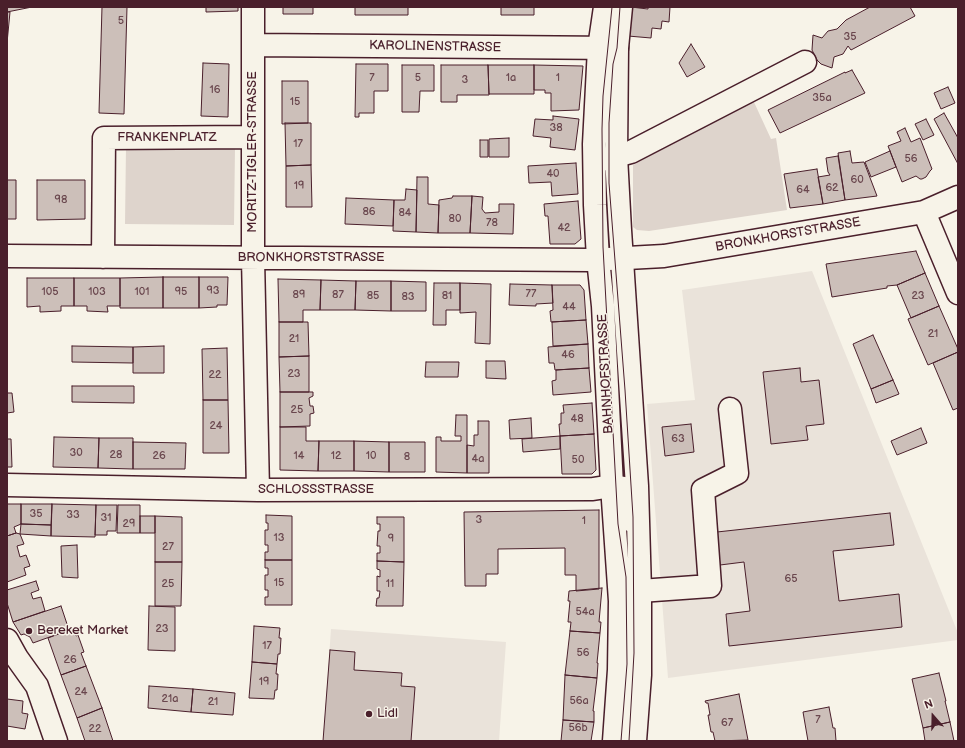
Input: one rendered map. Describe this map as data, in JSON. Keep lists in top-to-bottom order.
{
  "streets": {
    "street": [
      "KAROLINENSTRASSE",
      "FRANKENPLATZ",
      "MORITZ-TIGLER-STRASSE",
      "BRONKHORSTSTRASSE",
      "BAHNHOFSTRASSE",
      "SCHLOSSSTRASSE"
    ]
  },
  "crossings": [
    ["KAROLINENSTRASSE", "MORITZ-TIGLER-STRASSE"],
    ["KAROLINENSTRASSE", "BAHNHOFSTRASSE"],
    ["FRANKENPLATZ", "MORITZ-TIGLER-STRASSE"],
    ["FRANKENPLATZ", "BRONKHORSTSTRASSE"],
    ["MORITZ-TIGLER-STRASSE", "BRONKHORSTSTRASSE"],
    ["MORITZ-TIGLER-STRASSE", "SCHLOSSSTRASSE"],
    ["BRONKHORSTSTRASSE", "BAHNHOFSTRASSE"],
    ["BAHNHOFSTRASSE", "SCHLOSSSTRASSE"]
  ],
  "places": ["Bereket Market", "Lidl"],
  "house_numbers": [
    "5",
    "35",
    "7",
    "5",
    "1a",
    "1",
    "3",
    "16",
    "35a",
    "15",
    "38",
    "17",
    "56",
    "40",
    "60",
    "19",
    "62",
    "64",
    "98",
    "86",
    "84",
    "80",
    "78",
    "42",
    "93",
    "105",
    "103",
    "101",
    "95",
    "77",
    "89",
    "87",
    "85",
    "81",
    "23",
    "83",
    "44",
    "21",
    "21",
    "46",
    "23",
    "22",
    "25",
    "48",
    "24",
    "63",
    "30",
    "28",
    "26",
    "14",
    "12",
    "10",
    "8",
    "4a",
    "50",
    "35",
    "33",
    "31",
    "3",
    "1",
    "29",
    "13",
    "9",
    "27",
    "65",
    "15",
    "25",
    "11",
    "54a",
    "23",
    "17",
    "56",
    "26",
    "19",
    "24",
    "21a",
    "56a",
    "21",
    "7",
    "67",
    "56b",
    "22"
  ],
  "north": "top"
}
